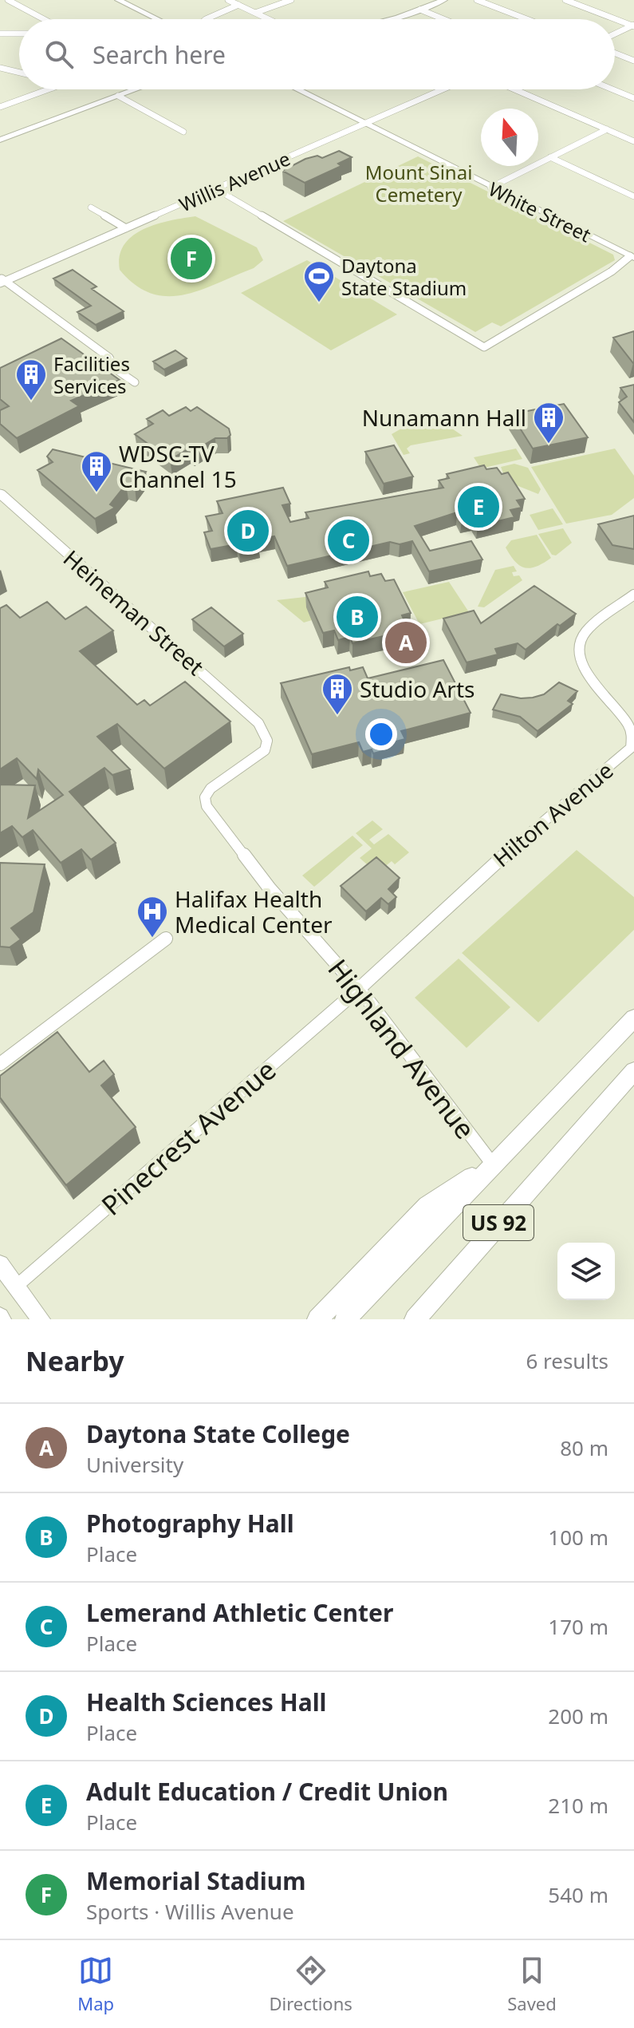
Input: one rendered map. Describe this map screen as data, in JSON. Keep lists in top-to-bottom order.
{
  "streets": {
    "main road": ["US 92"],
    "street": [
      "Willis Avenue",
      "White Street",
      "Heineman Street",
      "Hilton Avenue",
      "Highland Avenue",
      "Pinecrest Avenue"
    ]
  },
  "crossings": [
    ["Willis Avenue", "White Street"],
    ["Heineman Street", "Highland Avenue"],
    ["Hilton Avenue", "Highland Avenue"],
    ["Hilton Avenue", "Pinecrest Avenue"],
    ["Highland Avenue", "Pinecrest Avenue"],
    ["Highland Avenue", "US 92"]
  ],
  "parks": ["Mount Sinai Cemetery"],
  "places": {
    "sports": ["Daytona State Stadium"],
    "building": [
      "Facilities Services",
      "Nunamann Hall",
      "WDSC-TV Channel 15",
      "Studio Arts"
    ],
    "hospital": ["Halifax Health Medical Center"]
  },
  "north": "top",
  "page": {
    "search": "Search here",
    "pins": [
      "F",
      "E",
      "D",
      "C",
      "B",
      "A"
    ],
    "heading": ["Nearby", "6 results"],
    "list": [
      {
        "mark": "A",
        "name": "Daytona State College",
        "note": "University",
        "value": "80 m"
      },
      {
        "mark": "B",
        "name": "Photography Hall",
        "note": "Place",
        "value": "100 m"
      },
      {
        "mark": "C",
        "name": "Lemerand Athletic Center",
        "note": "Place",
        "value": "170 m"
      },
      {
        "mark": "D",
        "name": "Health Sciences Hall",
        "note": "Place",
        "value": "200 m"
      },
      {
        "mark": "E",
        "name": "Adult Education / Credit Union",
        "note": "Place",
        "value": "210 m"
      },
      {
        "mark": "F",
        "name": "Memorial Stadium",
        "note": "Sports · Willis Avenue",
        "value": "540 m"
      }
    ],
    "nav": ["Map", "Directions", "Saved"]
  }
}
